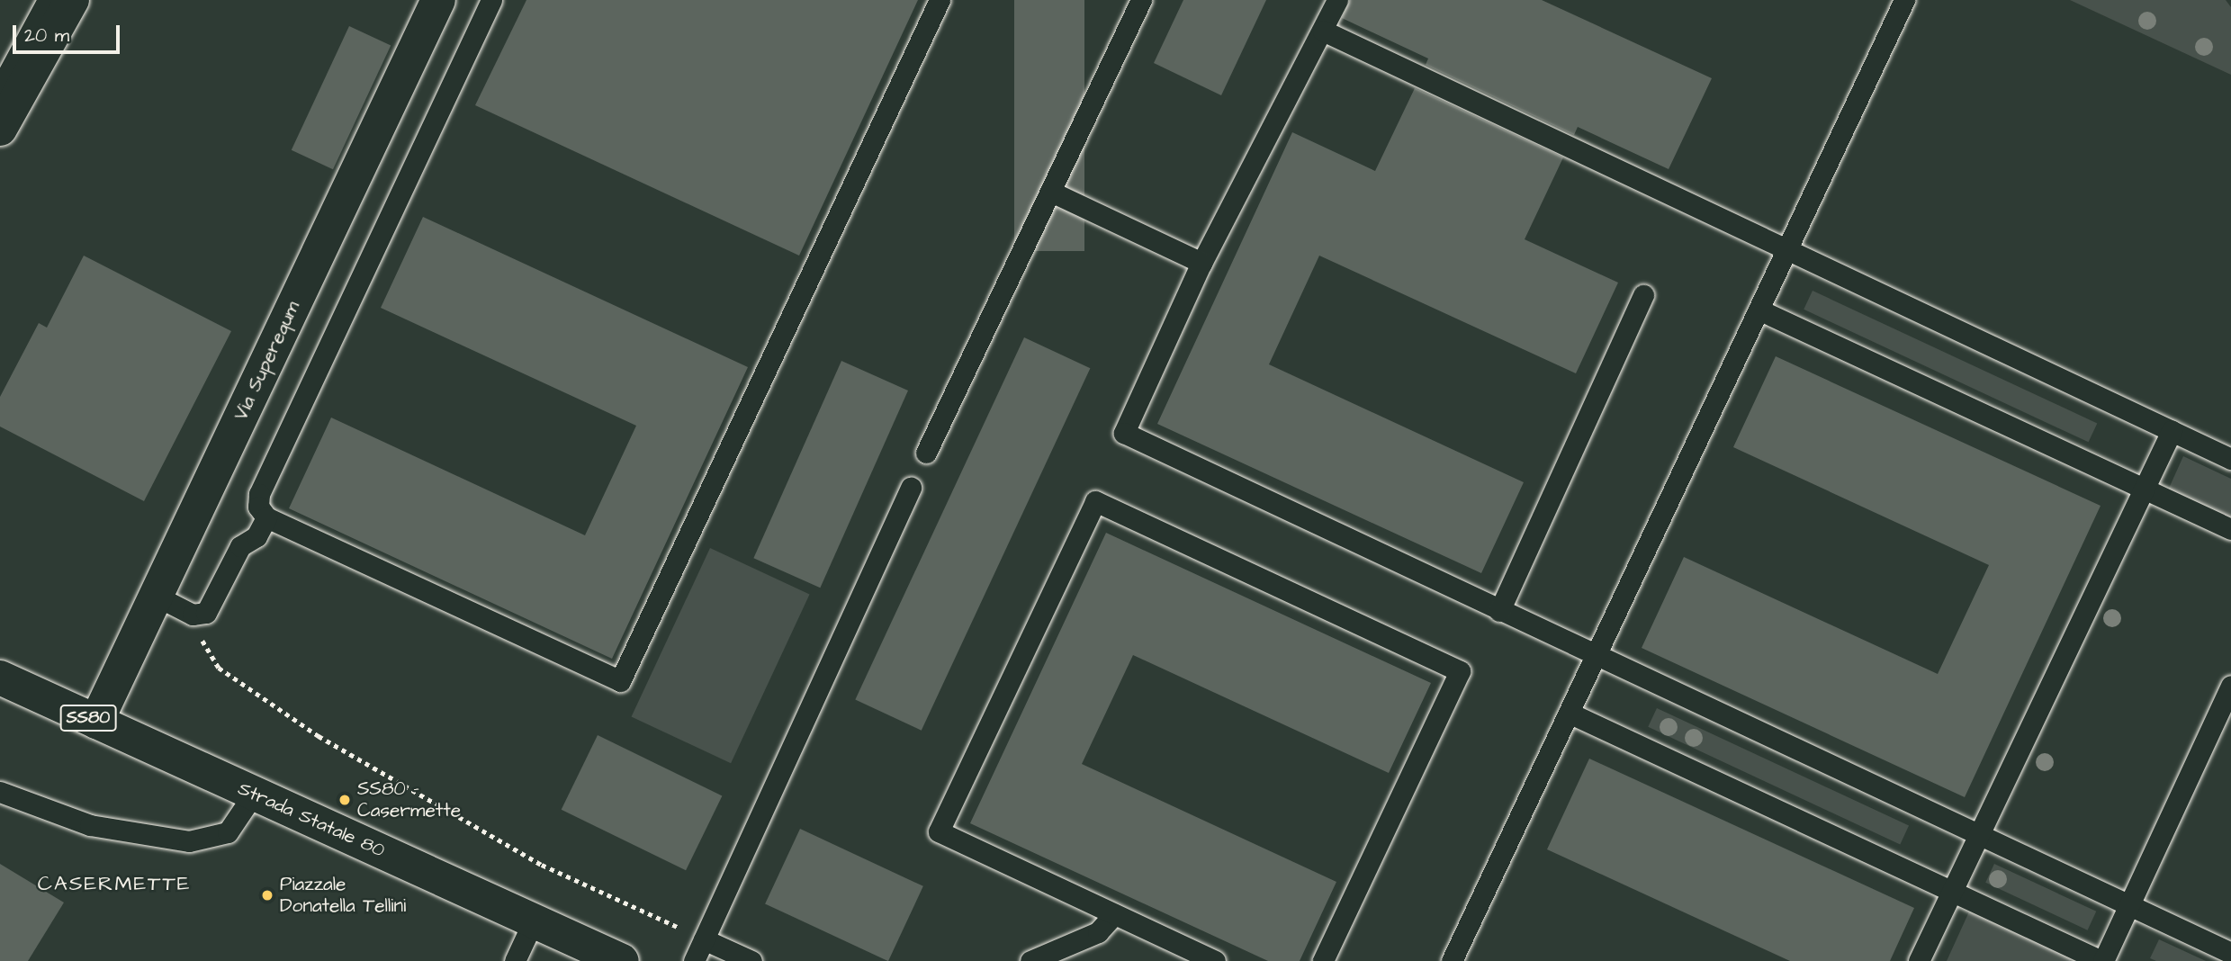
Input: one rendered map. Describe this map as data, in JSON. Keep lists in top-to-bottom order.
{
  "streets": {
    "street": ["Via Superequm", "SS80", "Strada Statale 80"]
  },
  "crossings": [
    ["Via Superequm", "Strada Statale 80"]
  ],
  "districts": ["CASERMETTE"],
  "places": ["SS80 - Casermette", "Piazzale Donatella Tellini"],
  "scale_bar": "20 m"
}
